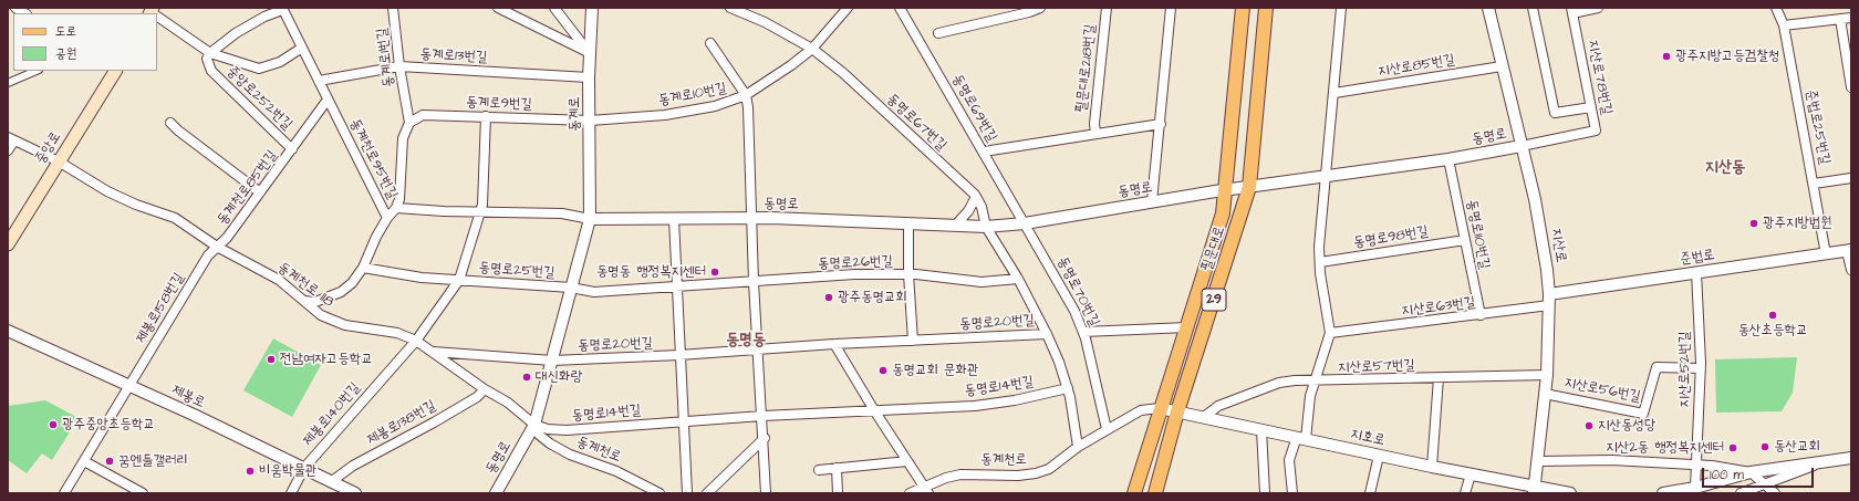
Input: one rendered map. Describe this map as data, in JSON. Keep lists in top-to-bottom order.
{
  "streets": {
    "main road": ["중앙로", "필문대로", "29"],
    "street": [
      "동계로13번길",
      "동계로1번길",
      "지산로85번길",
      "필문대로218번길",
      "지산로78번길",
      "동계로10번길",
      "중앙로252번길",
      "동계로9번길",
      "동명로69번길",
      "동계로",
      "동명로67번길",
      "준법로25번길",
      "동명로",
      "동계천로95번길",
      "동계천로85번길",
      "동명로110번길",
      "동명로98번길",
      "지산로",
      "준법로",
      "동명로26번길",
      "동명로25번길",
      "동계천로 118",
      "동명로70번길",
      "지산로63번길",
      "제봉로158번길",
      "동명로20번길",
      "지산로57번길",
      "지산로52번길",
      "동명로14번길",
      "지산로56번길",
      "제봉로",
      "제봉로140번길",
      "제봉로138번길",
      "지호로",
      "동계천로"
    ]
  },
  "crossings": [
    ["동계로13번길", "동계로1번길"],
    ["동계로13번길", "동계로"],
    ["동계로13번길", "동계천로95번길"],
    ["동계로1번길", "동계로9번길"],
    ["동계로1번길", "동계천로95번길"],
    ["지산로85번길", "지산로"],
    ["필문대로218번길", "동명로69번길"],
    ["지산로78번길", "동명로"],
    ["지산로78번길", "지산로"],
    ["동계로10번길", "동계로9번길"],
    ["동계로10번길", "동계로"],
    ["동계로10번길", "동명로67번길"],
    ["동계로10번길", "동명로"],
    ["중앙로252번길", "동계천로85번길"],
    ["동계로9번길", "동계로"],
    ["동명로69번길", "동명로"],
    ["동명로69번길", "동명로70번길"],
    ["동계로", "동명로"],
    ["동명로67번길", "동명로"],
    ["준법로25번길", "준법로"],
    ["동명로", "동명로110번길"],
    ["동명로", "지산로"],
    ["동명로", "필문대로"],
    ["동명로", "동명로26번길"],
    ["동명로", "동명로25번길"],
    ["동명로", "동계천로 118"],
    ["동명로", "동명로70번길"],
    ["동명로", "동명로20번길"],
    ["동명로", "동명로14번길"],
    ["동명로", "동계천로"],
    ["중앙로", "동계천로 118"],
    ["동계천로95번길", "동계천로85번길"],
    ["동계천로95번길", "동명로25번길"],
    ["동계천로95번길", "동계천로 118"],
    ["동계천로85번길", "동계천로 118"],
    ["동계천로85번길", "제봉로158번길"],
    ["동명로110번길", "동명로98번길"],
    ["동명로110번길", "지산로63번길"],
    ["지산로", "준법로"],
    ["지산로", "지산로63번길"],
    ["지산로", "지산로57번길"],
    ["지산로", "지산로56번길"],
    ["지산로", "지호로"],
    ["필문대로", "지호로"],
    ["필문대로", "동계천로"],
    ["준법로", "지산로63번길"],
    ["준법로", "지산로52번길"],
    ["동명로26번길", "동명로25번길"],
    ["동명로25번길", "동계천로 118"],
    ["동명로25번길", "제봉로140번길"],
    ["동계천로 118", "제봉로158번길"],
    ["동계천로 118", "동명로14번길"],
    ["동계천로 118", "제봉로140번길"],
    ["동계천로 118", "제봉로138번길"],
    ["동계천로 118", "동계천로"],
    ["동명로70번길", "동계천로"],
    ["제봉로158번길", "제봉로"],
    ["지산로52번길", "지산로56번길"],
    ["동명로14번길", "동계천로"],
    ["제봉로", "제봉로140번길"],
    ["제봉로", "제봉로138번길"],
    ["지호로", "동계천로"]
  ],
  "districts": ["지산동", "동명동"],
  "places": [
    "광주지방고등검찰청",
    "광주지방법원",
    "동명동 행정복지센터",
    "광주동명교회",
    "동산초등학교",
    "전남여자고등학교",
    "동명교회 문화관",
    "대신화랑",
    "광주중앙초등학교",
    "지산동성당",
    "동산교회",
    "지산2동 행정복지센터",
    "꿈엔들갤러리",
    "비움박물관"
  ],
  "legend": ["도로", "공원"],
  "scale_bar": "100 m"
}
